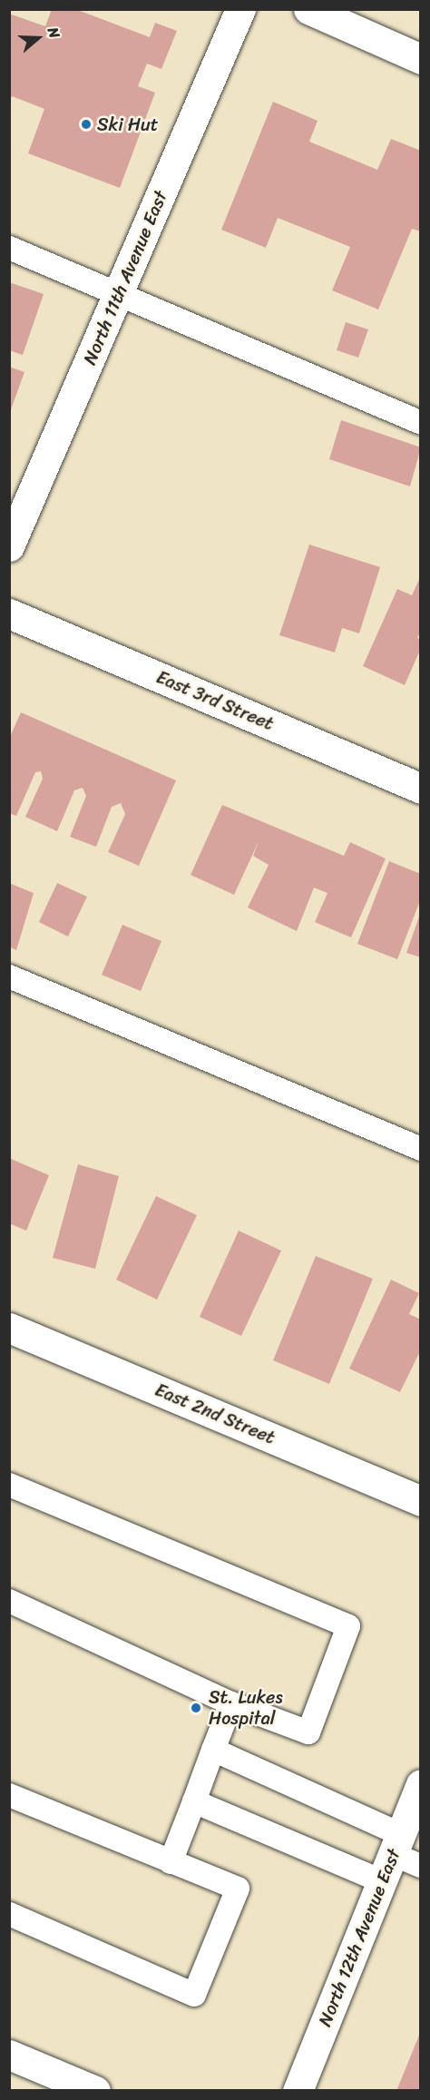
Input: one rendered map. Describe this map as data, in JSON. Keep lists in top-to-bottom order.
{
  "streets": {
    "street": [
      "North 11th Avenue East",
      "East 3rd Street",
      "East 2nd Street",
      "North 12th Avenue East"
    ]
  },
  "places": ["Ski Hut", "St. Lukes Hospital"],
  "north": "right"
}
